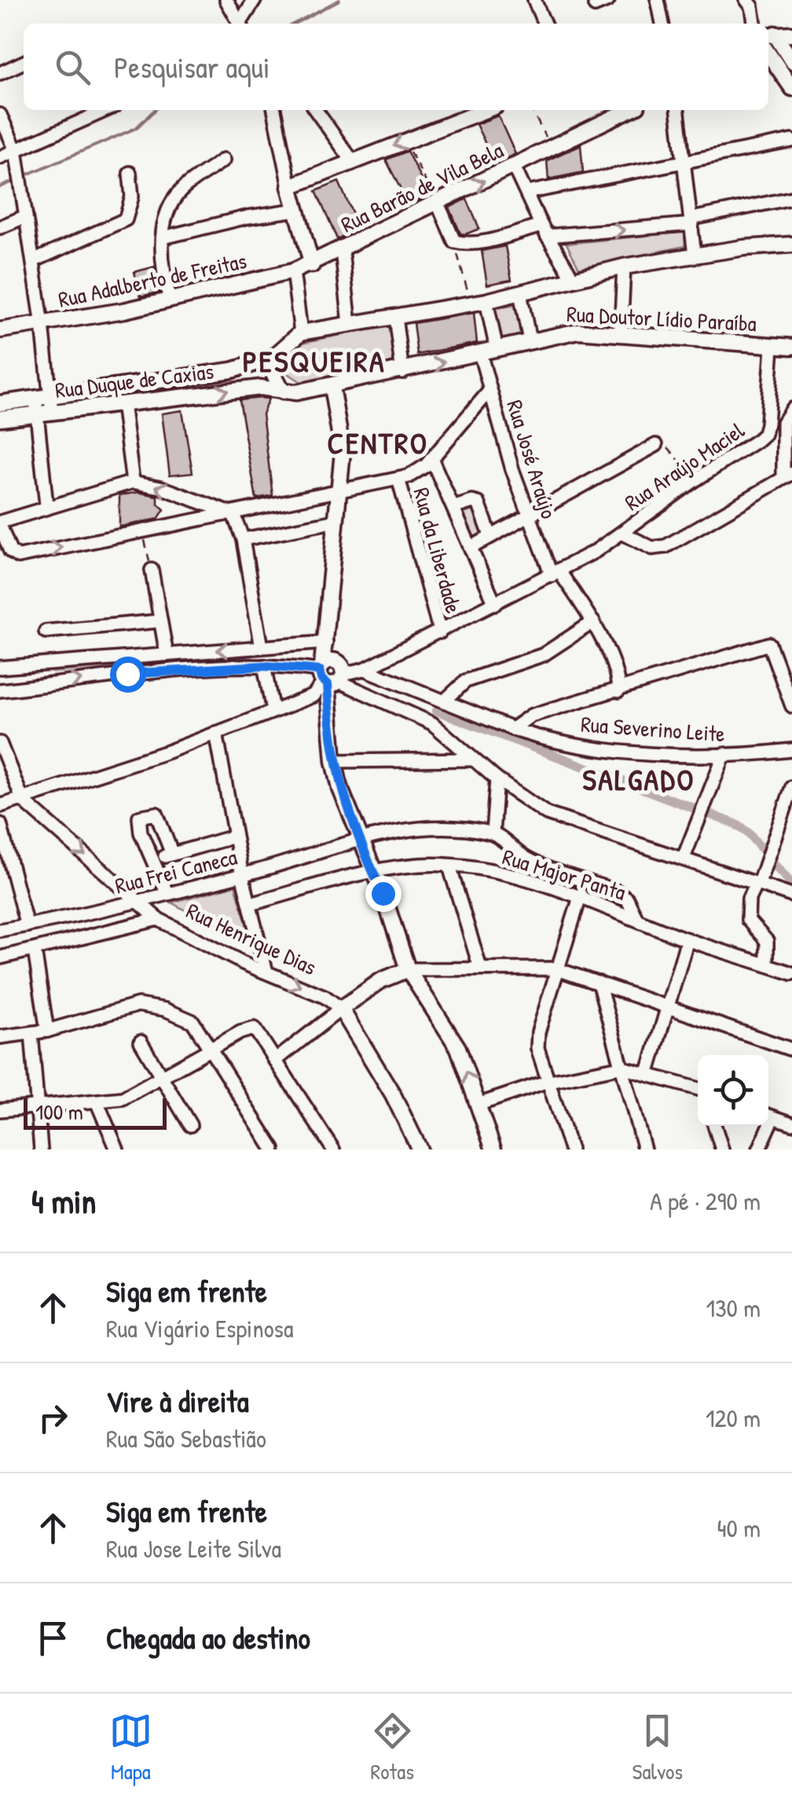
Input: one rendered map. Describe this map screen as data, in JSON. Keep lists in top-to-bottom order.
{
  "streets": {
    "main road": [
      "Rua Barão de Vila Bela",
      "Rua Adalberto de Freitas",
      "Rua Doutor Lídio Paraíba",
      "Rua Duque de Caxias"
    ],
    "street": [
      "Rua José Araújo",
      "Rua Araújo Maciel",
      "Rua da Liberdade",
      "Rua Severino Leite",
      "Rua Frei Caneca",
      "Rua Major Panta",
      "Rua Henrique Dias"
    ]
  },
  "crossings": [
    ["Rua Barão de Vila Bela", "Rua Adalberto de Freitas"],
    ["Rua Doutor Lídio Paraíba", "Rua Duque de Caxias"],
    ["Rua Doutor Lídio Paraíba", "Rua José Araújo"],
    ["Rua Doutor Lídio Paraíba", "Rua Araújo Maciel"],
    ["Rua José Araújo", "Rua Araújo Maciel"],
    ["Rua Araújo Maciel", "Rua da Liberdade"],
    ["Rua Araújo Maciel", "Rua Severino Leite"],
    ["Rua Frei Caneca", "Rua Major Panta"],
    ["Rua Frei Caneca", "Rua Henrique Dias"]
  ],
  "one_way": ["Rua Henrique Dias"],
  "districts": ["PESQUEIRA", "CENTRO", "SALGADO"],
  "scale_bar": "100 m",
  "page": {
    "search": "Pesquisar aqui",
    "scale": "100 m",
    "heading": ["4 min", "A pé · 290 m"],
    "list": [
      ["Siga em frente", "Rua Vigário Espinosa", "130 m"],
      ["Vire à direita", "Rua São Sebastião", "120 m"],
      ["Siga em frente", "Rua Jose Leite Silva", "40 m"],
      "Chegada ao destino"
    ],
    "nav": ["Mapa", "Rotas", "Salvos"]
  }
}
